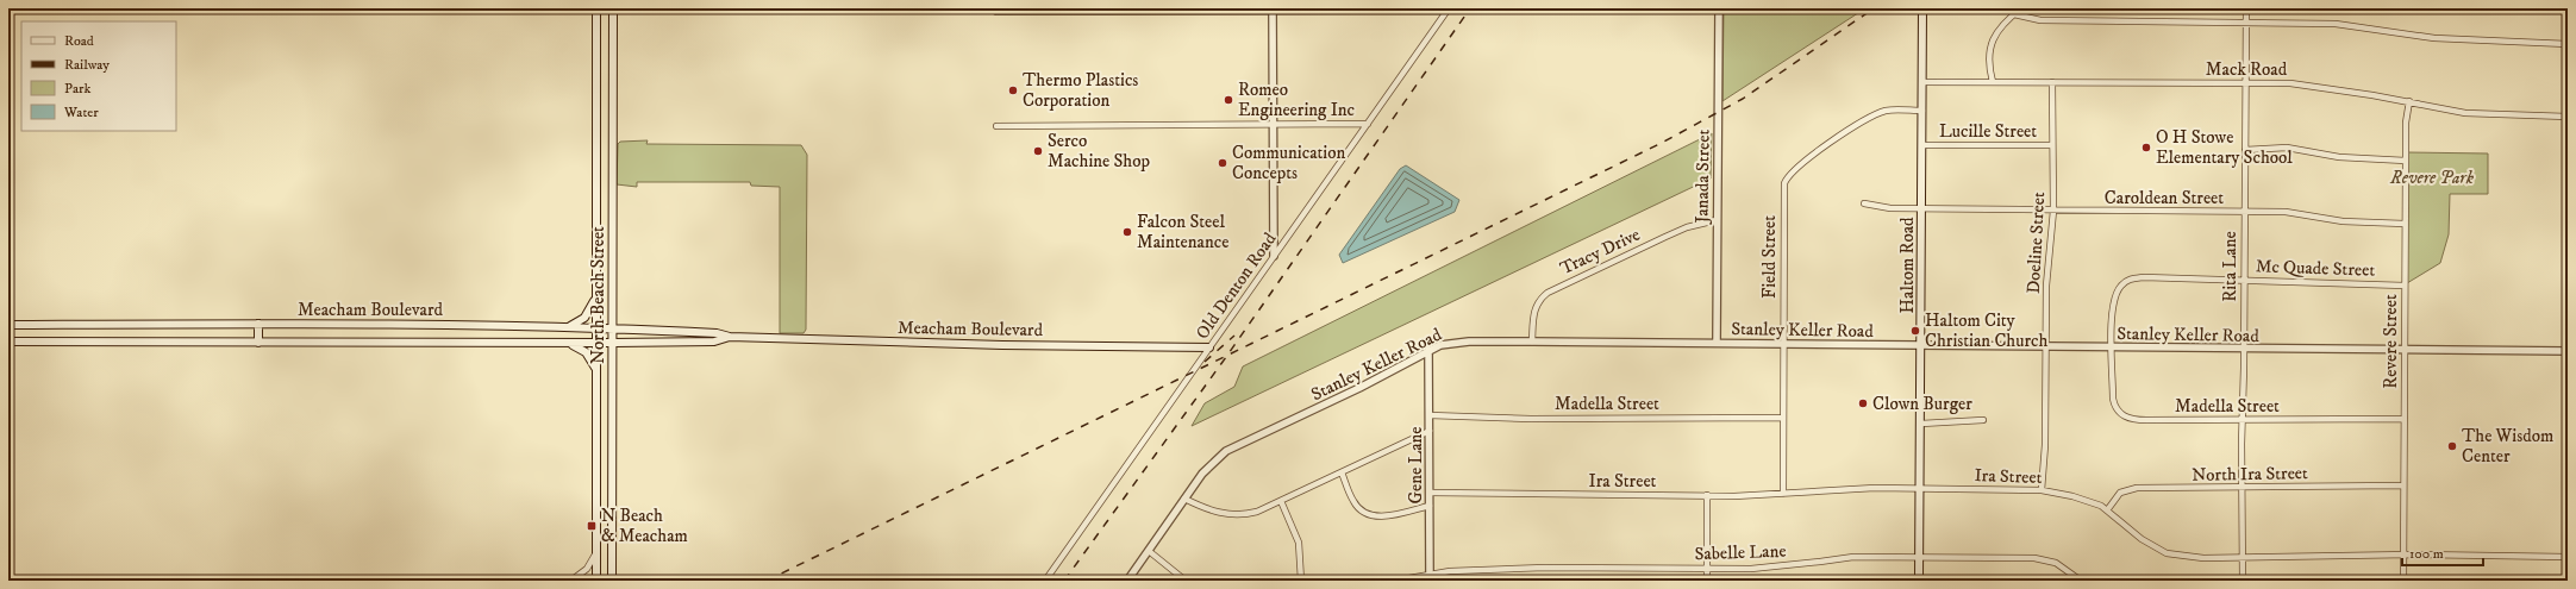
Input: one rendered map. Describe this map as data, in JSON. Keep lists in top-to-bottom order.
{
  "streets": {
    "main road": ["Haltom Road", "North Beach Street", "Meacham Boulevard"],
    "street": [
      "Mack Road",
      "Lucille Street",
      "Janada Street",
      "Caroldean Street",
      "Doeline Street",
      "Tracy Drive",
      "Field Street",
      "Rita Lane",
      "Mc Quade Street",
      "Old Denton Road",
      "Stanley Keller Road",
      "Revere Street",
      "Madella Street",
      "Gene Lane",
      "North Ira Street",
      "Ira Street",
      "Sabelle Lane"
    ]
  },
  "crossings": [
    ["Mack Road", "Doeline Street"],
    ["Mack Road", "Haltom Road"],
    ["Mack Road", "Rita Lane"],
    ["Mack Road", "Revere Street"],
    ["Lucille Street", "Doeline Street"],
    ["Lucille Street", "Haltom Road"],
    ["Janada Street", "Tracy Drive"],
    ["Janada Street", "Stanley Keller Road"],
    ["Caroldean Street", "Doeline Street"],
    ["Caroldean Street", "Haltom Road"],
    ["Caroldean Street", "Rita Lane"],
    ["Caroldean Street", "Revere Street"],
    ["Doeline Street", "Stanley Keller Road"],
    ["Doeline Street", "Ira Street"],
    ["Tracy Drive", "Stanley Keller Road"],
    ["Field Street", "Haltom Road"],
    ["Field Street", "Stanley Keller Road"],
    ["Field Street", "Madella Street"],
    ["Field Street", "Ira Street"],
    ["Haltom Road", "Stanley Keller Road"],
    ["Haltom Road", "Ira Street"],
    ["Haltom Road", "Sabelle Lane"],
    ["Rita Lane", "Mc Quade Street"],
    ["Rita Lane", "Stanley Keller Road"],
    ["Rita Lane", "Madella Street"],
    ["Rita Lane", "North Ira Street"],
    ["Rita Lane", "Ira Street"],
    ["Mc Quade Street", "Stanley Keller Road"],
    ["Mc Quade Street", "Revere Street"],
    ["Mc Quade Street", "Madella Street"],
    ["Old Denton Road", "Meacham Boulevard"],
    ["North Beach Street", "Meacham Boulevard"],
    ["Stanley Keller Road", "Revere Street"],
    ["Stanley Keller Road", "Madella Street"],
    ["Stanley Keller Road", "Gene Lane"],
    ["Revere Street", "Madella Street"],
    ["Revere Street", "North Ira Street"],
    ["Revere Street", "Ira Street"],
    ["Madella Street", "Gene Lane"],
    ["Gene Lane", "Ira Street"],
    ["Gene Lane", "Sabelle Lane"],
    ["North Ira Street", "Ira Street"]
  ],
  "parks": ["Revere Park"],
  "places": {
    "other": [
      "Thermo Plastics Corporation",
      "Romeo Engineering Inc",
      "O H Stowe Elementary School",
      "Serco Machine Shop",
      "Communication Concepts",
      "Falcon Steel Maintenance",
      "Haltom City Christian Church",
      "Clown Burger",
      "The Wisdom Center"
    ],
    "transit": ["N Beach & Meacham"]
  },
  "legend": [
    "Road",
    "Railway",
    "Park",
    "Water"
  ],
  "scale_bar": "100 m"
}
